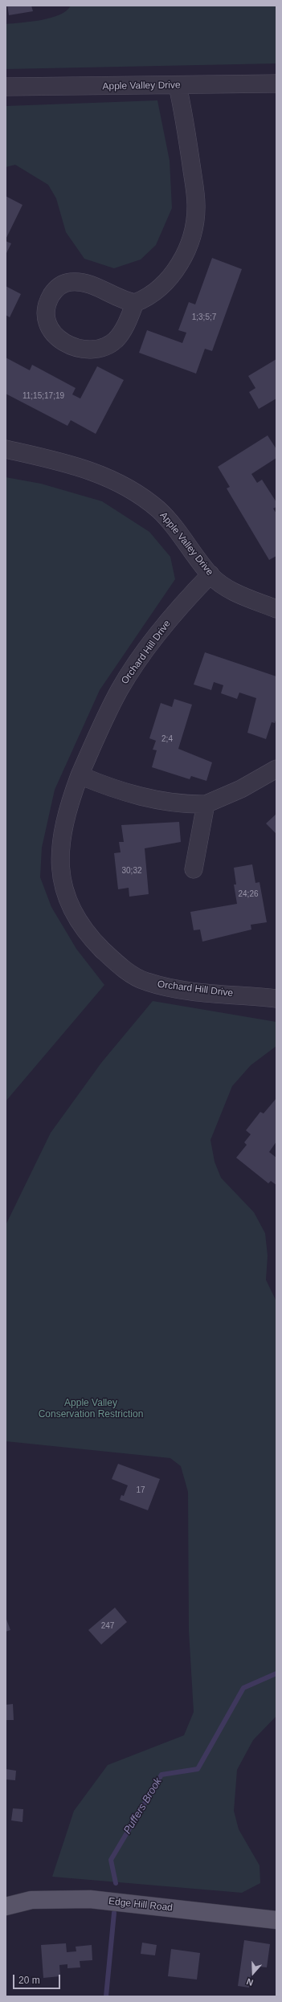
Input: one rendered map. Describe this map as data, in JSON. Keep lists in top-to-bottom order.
{
  "streets": {
    "main road": ["Edge Hill Road"],
    "street": ["Apple Valley Drive", "Orchard Hill Drive"]
  },
  "crossings": [
    ["Apple Valley Drive", "Orchard Hill Drive"]
  ],
  "water": ["Puffers Brook"],
  "parks": ["Apple Valley Conservation Restriction"],
  "house_numbers": [
    "1;3;5;7",
    "11;15;17;19",
    "2;4",
    "30;32",
    "24;26",
    "17",
    "247"
  ],
  "scale_bar": "20 m",
  "north": "bottom"
}
